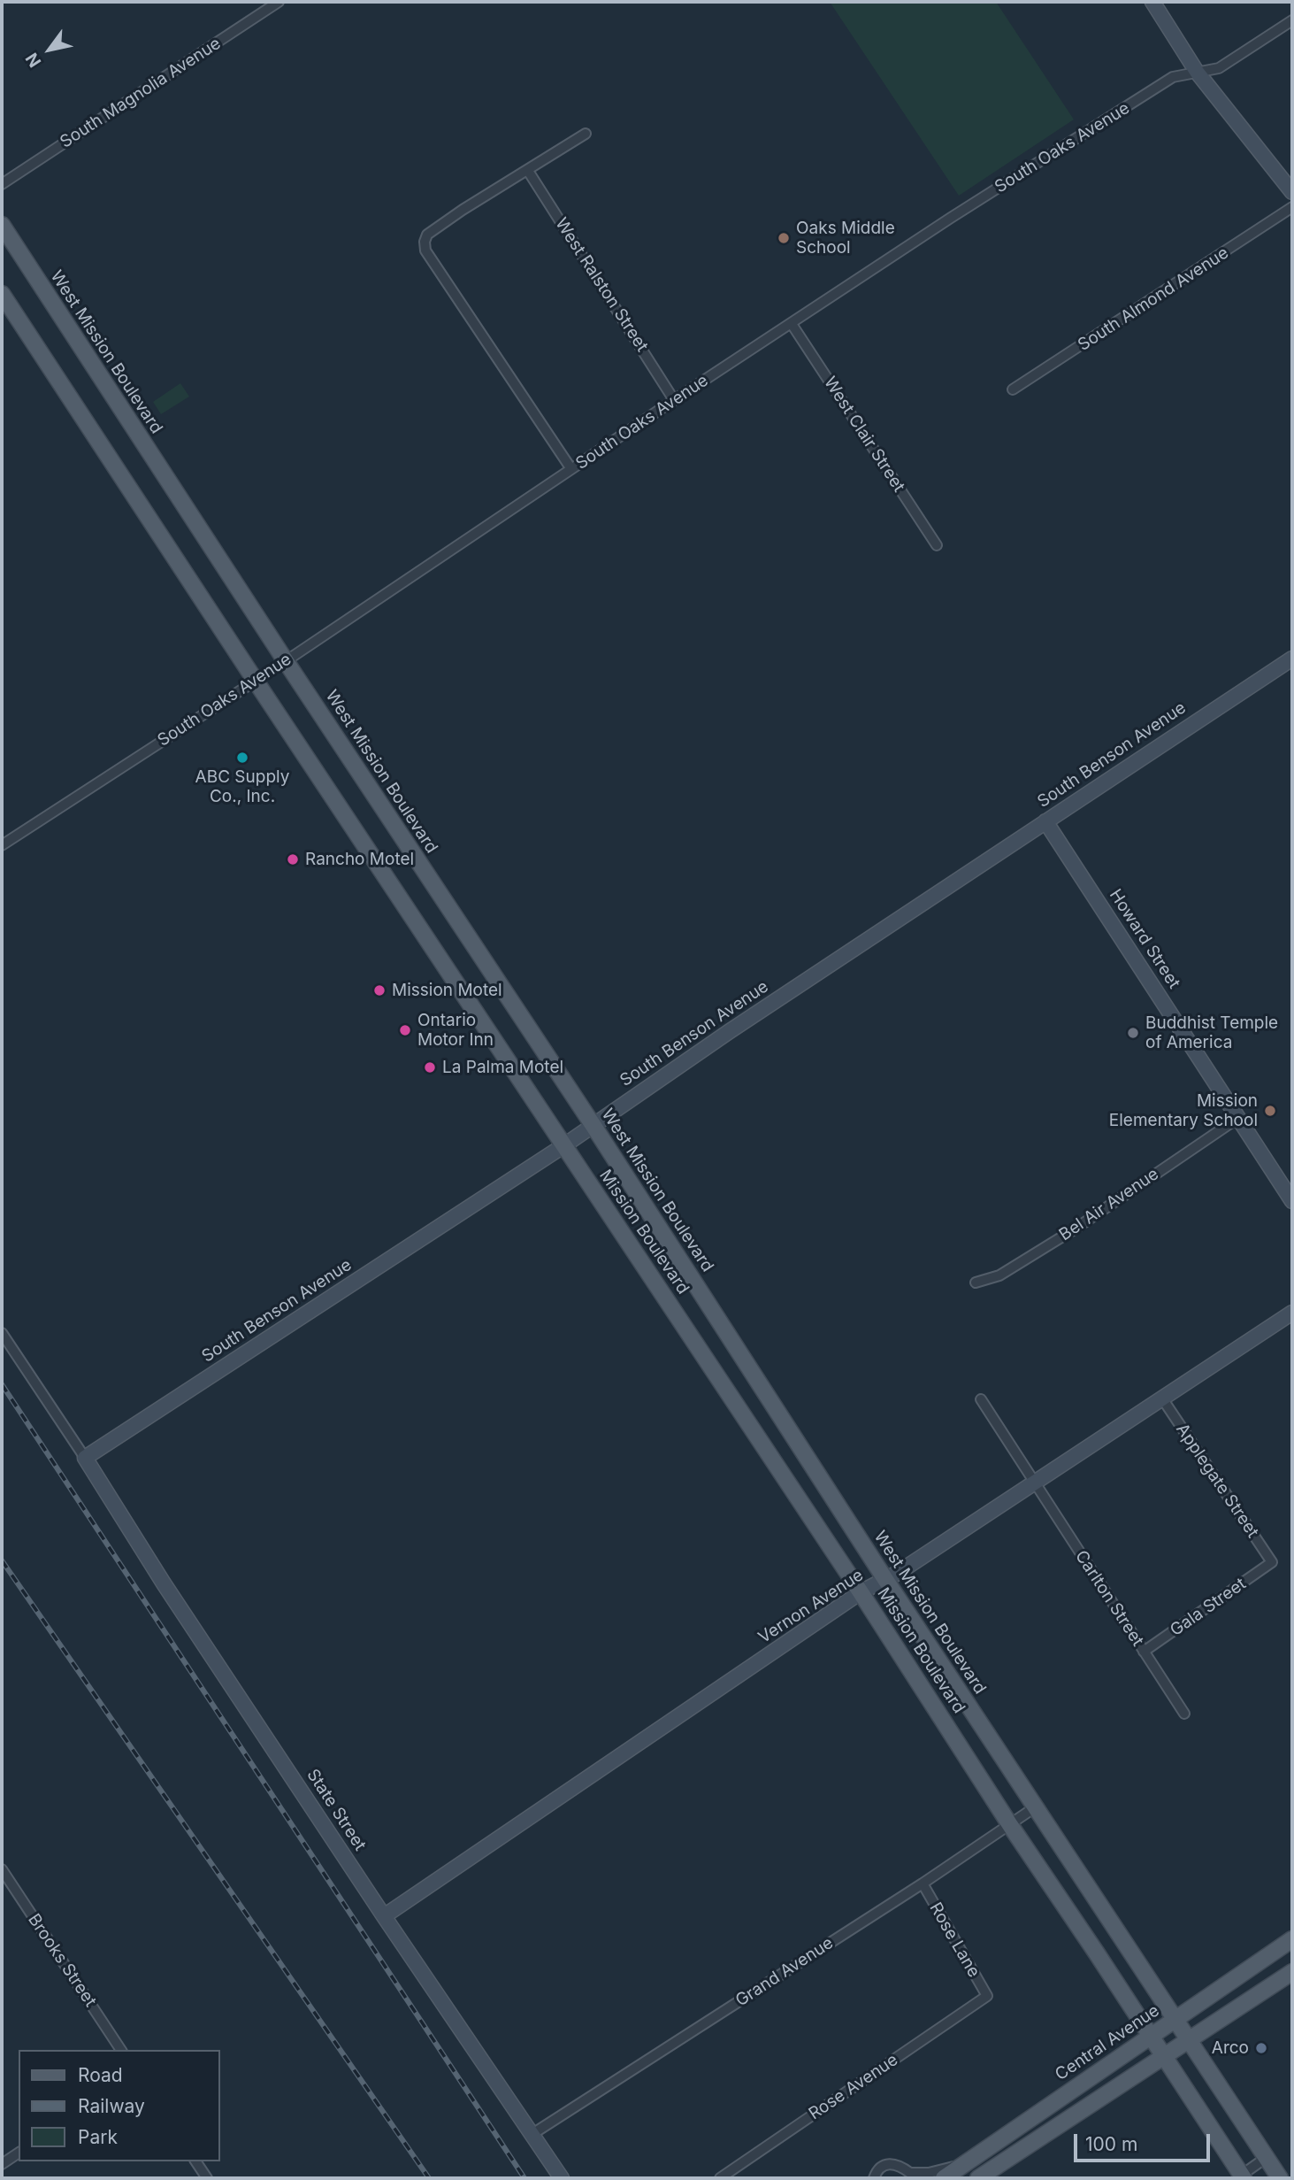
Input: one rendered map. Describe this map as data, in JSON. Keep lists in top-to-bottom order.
{
  "streets": {
    "main road": ["West Mission Boulevard", "Mission Boulevard", "Central Avenue"],
    "street": [
      "South Magnolia Avenue",
      "South Oaks Avenue",
      "West Ralston Street",
      "South Almond Avenue",
      "West Clair Street",
      "South Benson Avenue",
      "Howard Street",
      "Bel Air Avenue",
      "Applegate Street",
      "Carlton Street",
      "Vernon Avenue",
      "Gala Street",
      "State Street",
      "Rose Lane",
      "Brooks Street",
      "Grand Avenue",
      "Rose Avenue"
    ]
  },
  "crossings": [
    ["South Oaks Avenue", "West Ralston Street"],
    ["South Oaks Avenue", "West Mission Boulevard"],
    ["South Oaks Avenue", "West Clair Street"],
    ["West Mission Boulevard", "South Benson Avenue"],
    ["West Mission Boulevard", "Vernon Avenue"],
    ["West Mission Boulevard", "Grand Avenue"],
    ["West Mission Boulevard", "Central Avenue"],
    ["South Benson Avenue", "Howard Street"],
    ["South Benson Avenue", "Mission Boulevard"],
    ["South Benson Avenue", "State Street"],
    ["Howard Street", "Bel Air Avenue"],
    ["Mission Boulevard", "Vernon Avenue"],
    ["Mission Boulevard", "Grand Avenue"],
    ["Mission Boulevard", "Central Avenue"],
    ["Applegate Street", "Vernon Avenue"],
    ["Applegate Street", "Gala Street"],
    ["Carlton Street", "Vernon Avenue"],
    ["Carlton Street", "Gala Street"],
    ["Vernon Avenue", "State Street"],
    ["State Street", "Grand Avenue"],
    ["Rose Lane", "Grand Avenue"],
    ["Rose Lane", "Rose Avenue"]
  ],
  "places": [
    "Oaks Middle School",
    "ABC Supply Co., Inc.",
    "Rancho Motel",
    "Mission Motel",
    "Ontario Motor Inn",
    "Buddhist Temple of America",
    "La Palma Motel",
    "Mission Elementary School",
    "Arco"
  ],
  "legend": ["Road", "Railway", "Park"],
  "scale_bar": "100 m",
  "north": "bottom left"
}
